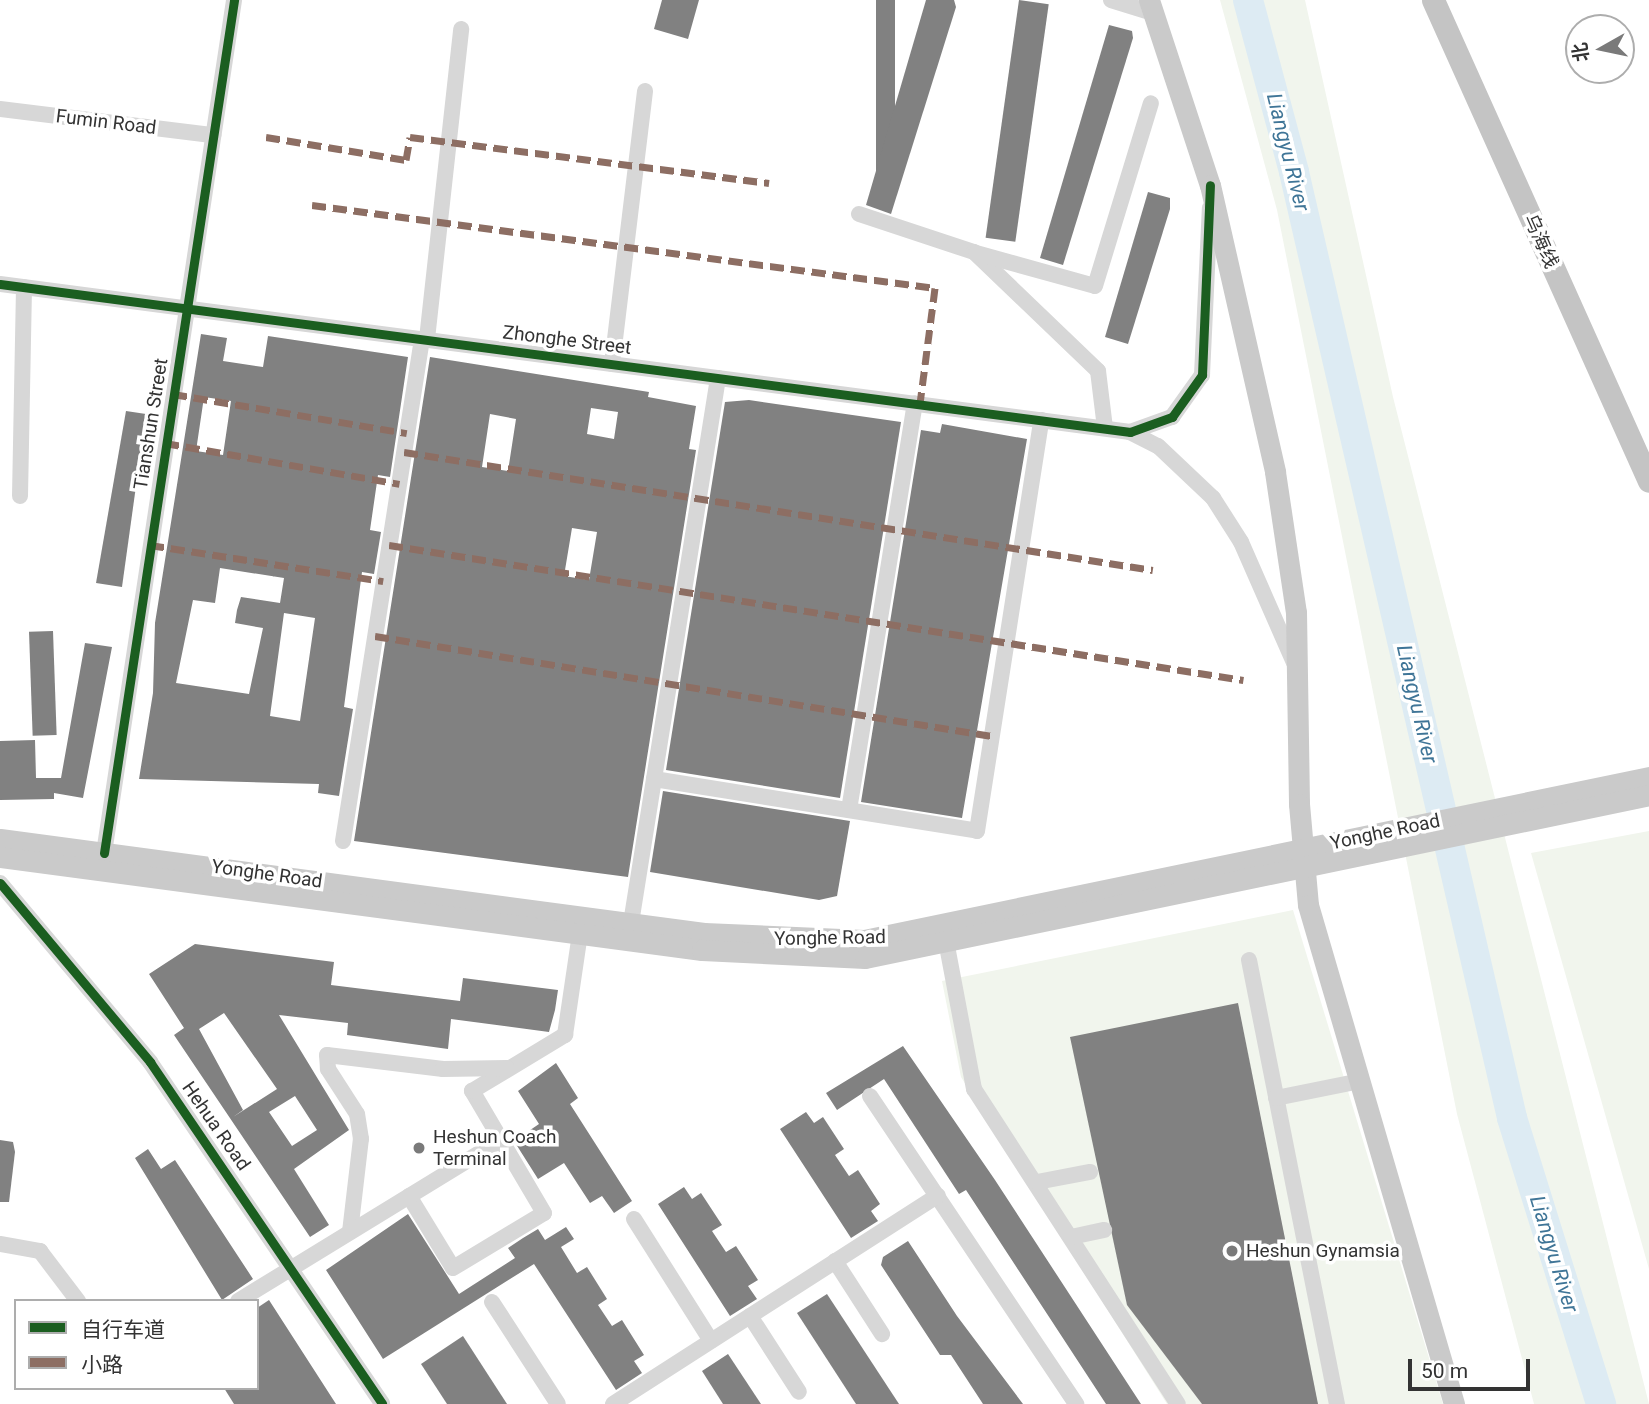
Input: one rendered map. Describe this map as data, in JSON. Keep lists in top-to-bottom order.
{
  "streets": {
    "highway": ["乌海线"],
    "main road": ["Yonghe Road"],
    "street": [
      "Fumin Road",
      "Zhonghe Street",
      "Tianshun Street",
      "Hehua Road"
    ]
  },
  "crossings": [
    ["Fumin Road", "Tianshun Street"],
    ["Zhonghe Street", "Tianshun Street"],
    ["Tianshun Street", "Yonghe Road"]
  ],
  "water": ["Liangyu River"],
  "places": ["Heshun Coach Terminal", "Heshun Gynamsia"],
  "legend": ["自行车道", "小路"],
  "scale_bar": "50 m",
  "north": "left"
}
